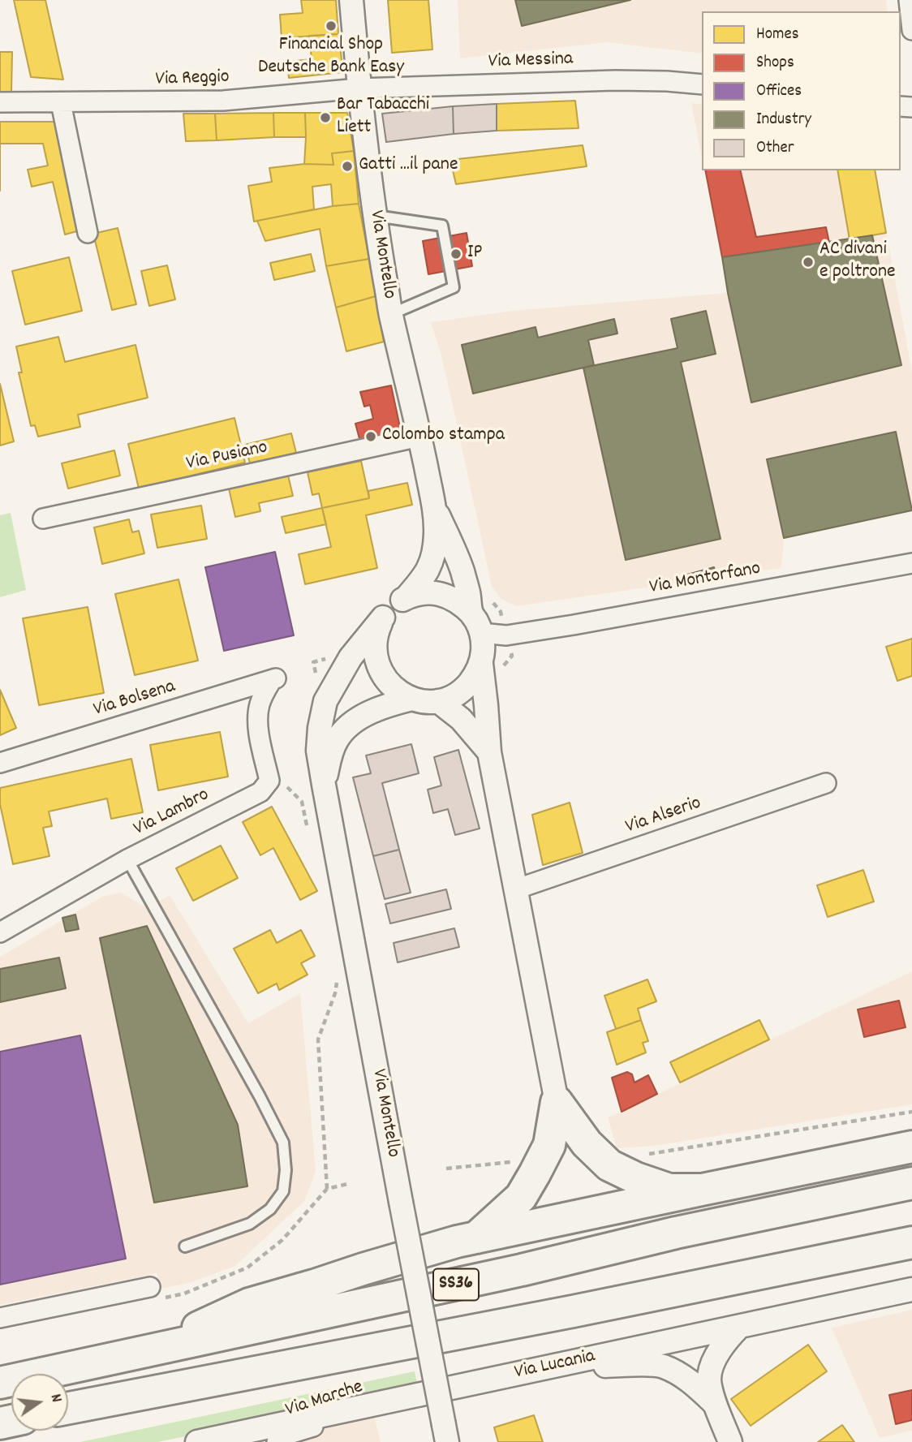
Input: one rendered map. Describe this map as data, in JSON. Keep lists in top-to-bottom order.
{
  "streets": {
    "highway": ["SS36"],
    "street": [
      "Via Messina",
      "Via Reggio",
      "Via Montello",
      "Via Pusiano",
      "Via Montorfano",
      "Via Bolsena",
      "Via Lambro",
      "Via Alserio",
      "Via Lucania",
      "Via Marche"
    ]
  },
  "crossings": [
    ["Via Messina", "Via Reggio"],
    ["Via Messina", "Via Montello"],
    ["Via Reggio", "Via Montello"],
    ["Via Montello", "Via Pusiano"],
    ["Via Montello", "Via Montorfano"],
    ["Via Montello", "Via Alserio"],
    ["Via Bolsena", "Via Lambro"],
    ["Via Lucania", "Via Marche"]
  ],
  "places": [
    "Financial Shop Deutsche Bank Easy",
    "Bar Tabacchi Liett",
    "Gatti ...il pane",
    "IP",
    "AC divani e poltrone",
    "Colombo stampa"
  ],
  "legend": [
    "Homes",
    "Shops",
    "Offices",
    "Industry",
    "Other"
  ],
  "north": "right"
}
